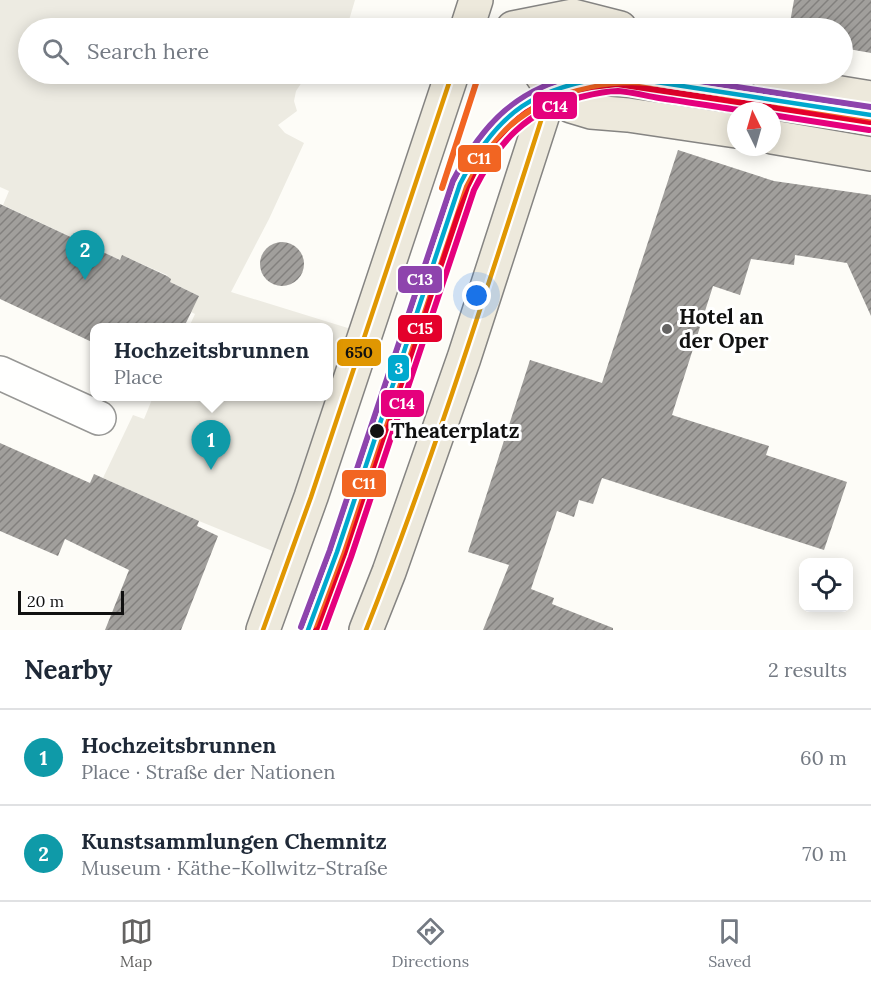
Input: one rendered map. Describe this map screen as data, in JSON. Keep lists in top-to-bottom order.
{
  "places": ["Hotel an der Oper", "Theaterplatz"],
  "lines": [
    "transit line 3",
    "transit line C15",
    "transit line C13",
    "transit line C11",
    "transit line 650",
    "transit line C14"
  ],
  "scale_bar": "20 m",
  "north": "top",
  "page": {
    "search": "Search here",
    "pins": ["2", "1"],
    "popup": ["Hochzeitsbrunnen", "Place"],
    "scale": "20 m",
    "heading": ["Nearby", "2 results"],
    "list": [
      {
        "mark": "1",
        "name": "Hochzeitsbrunnen",
        "note": "Place · Straße der Nationen",
        "value": "60 m"
      },
      {
        "mark": "2",
        "name": "Kunstsammlungen Chemnitz",
        "note": "Museum · Käthe-Kollwitz-Straße",
        "value": "70 m"
      }
    ],
    "nav": ["Map", "Directions", "Saved"]
  }
}
